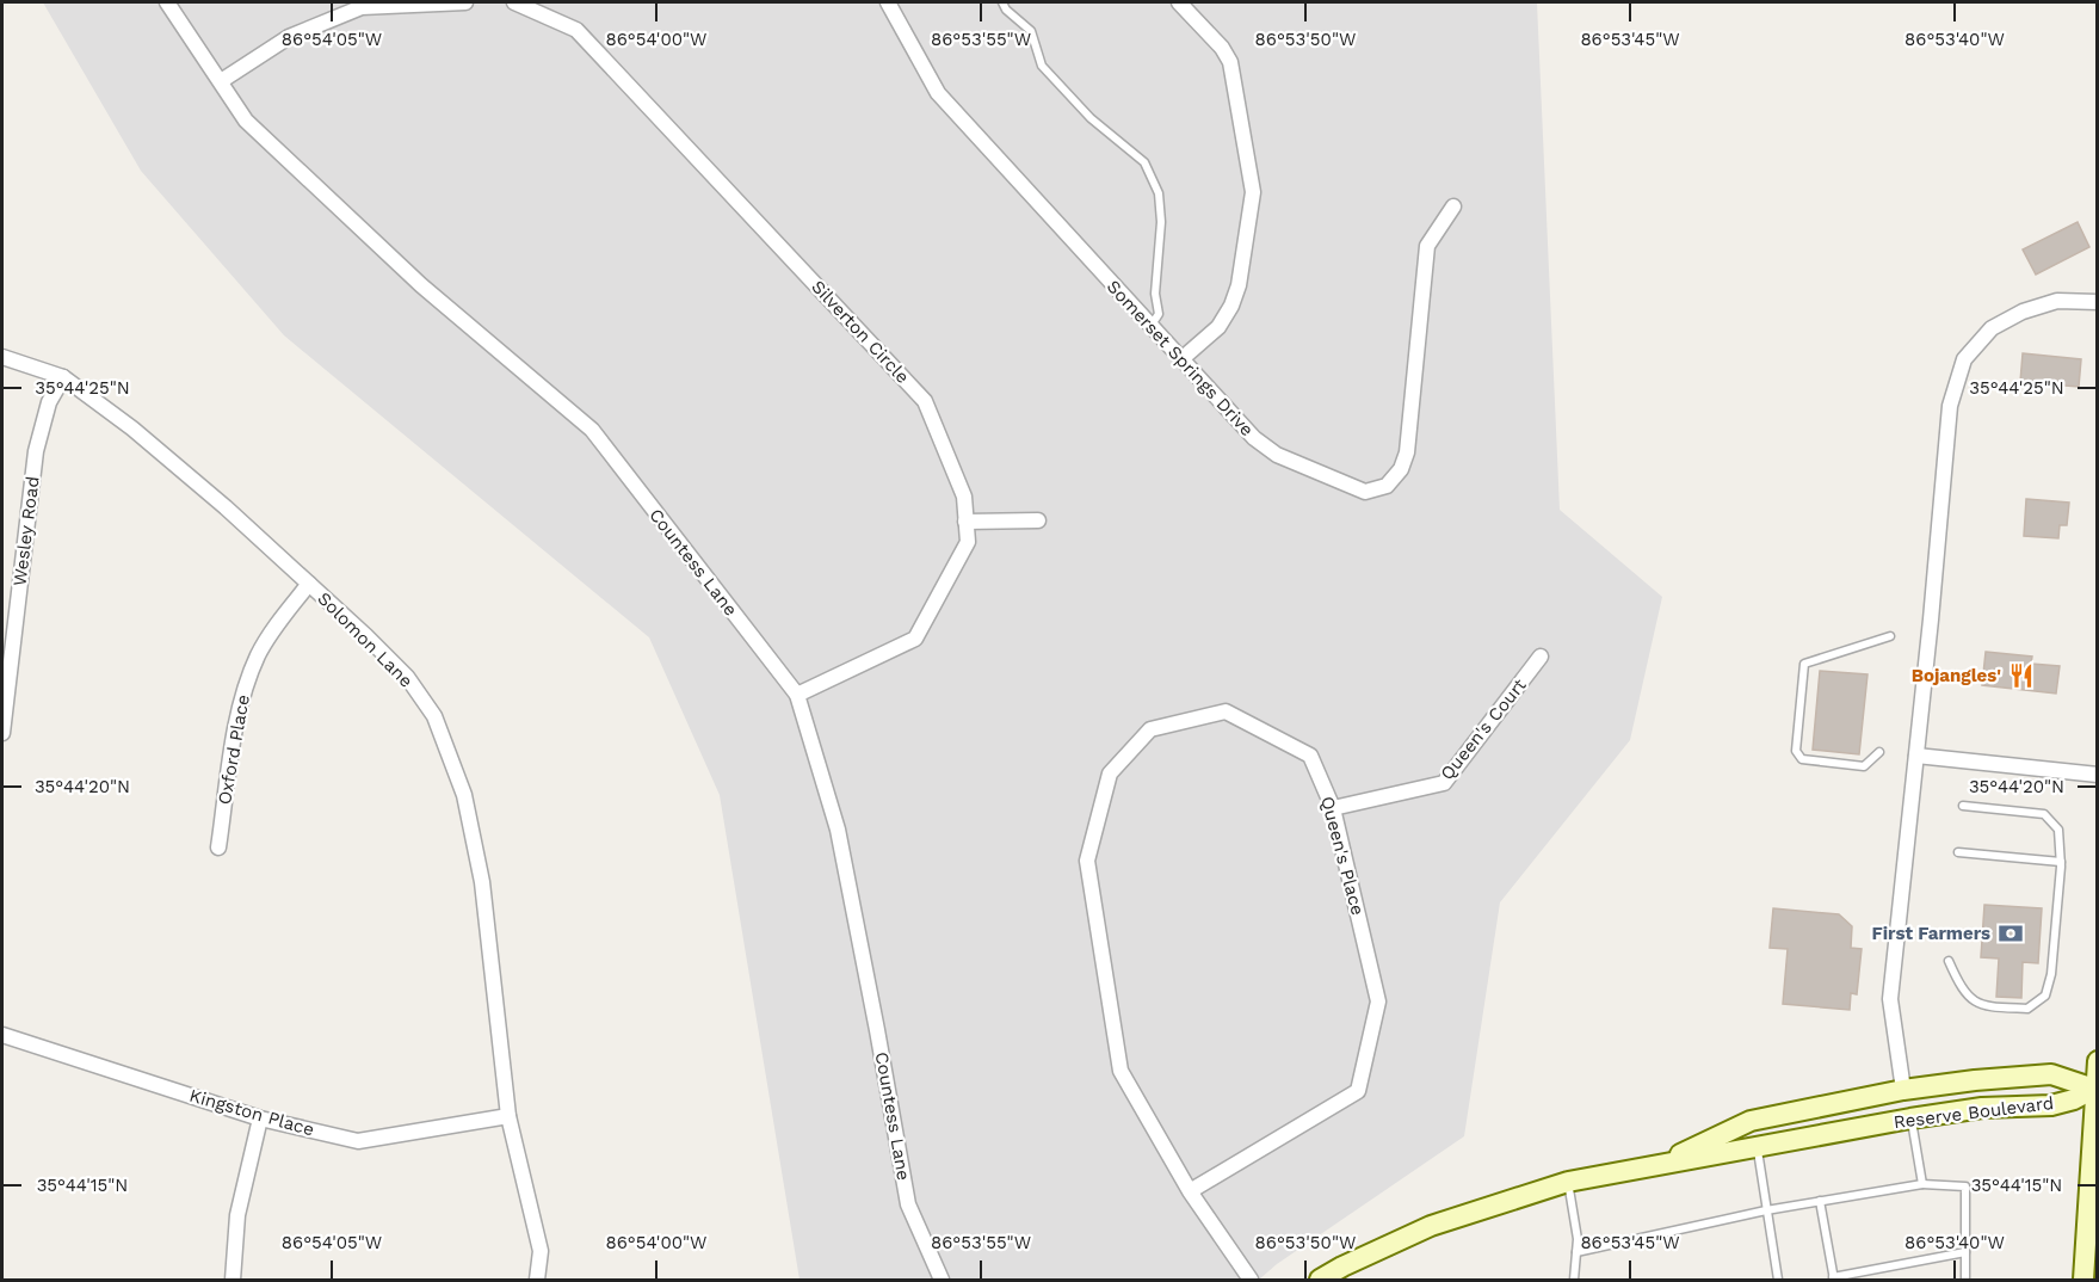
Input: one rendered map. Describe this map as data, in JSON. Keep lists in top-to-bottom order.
{
  "streets": {
    "street": [
      "Silverton Circle",
      "Somerset Springs Drive",
      "Wesley Road",
      "Countess Lane",
      "Solomon Lane",
      "Queen's Court",
      "Oxford Place",
      "Queen's Place",
      "Kingston Place",
      "Reserve Boulevard"
    ]
  },
  "crossings": [
    ["Silverton Circle", "Countess Lane"],
    ["Wesley Road", "Solomon Lane"],
    ["Solomon Lane", "Oxford Place"],
    ["Solomon Lane", "Kingston Place"],
    ["Queen's Court", "Queen's Place"]
  ],
  "places": {
    "restaurant": ["Bojangles'"],
    "bank": ["First Farmers"]
  },
  "coordinates": [
    "86°54'05\"W",
    "86°54'00\"W",
    "86°53'55\"W",
    "86°53'50\"W",
    "86°53'45\"W",
    "86°53'40\"W",
    "35°44'25\"N",
    "35°44'20\"N",
    "35°44'15\"N"
  ]
}
